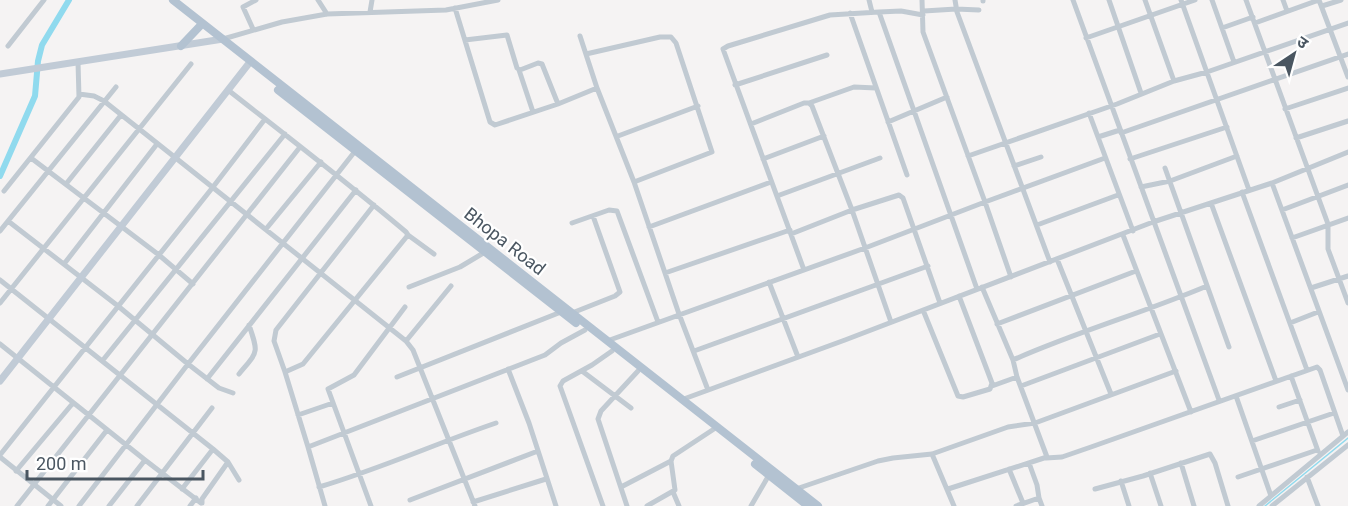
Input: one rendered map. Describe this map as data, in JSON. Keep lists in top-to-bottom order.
{
  "streets": {
    "main road": ["Bhopa Road"]
  },
  "scale_bar": "200 m",
  "north": "top right"
}
